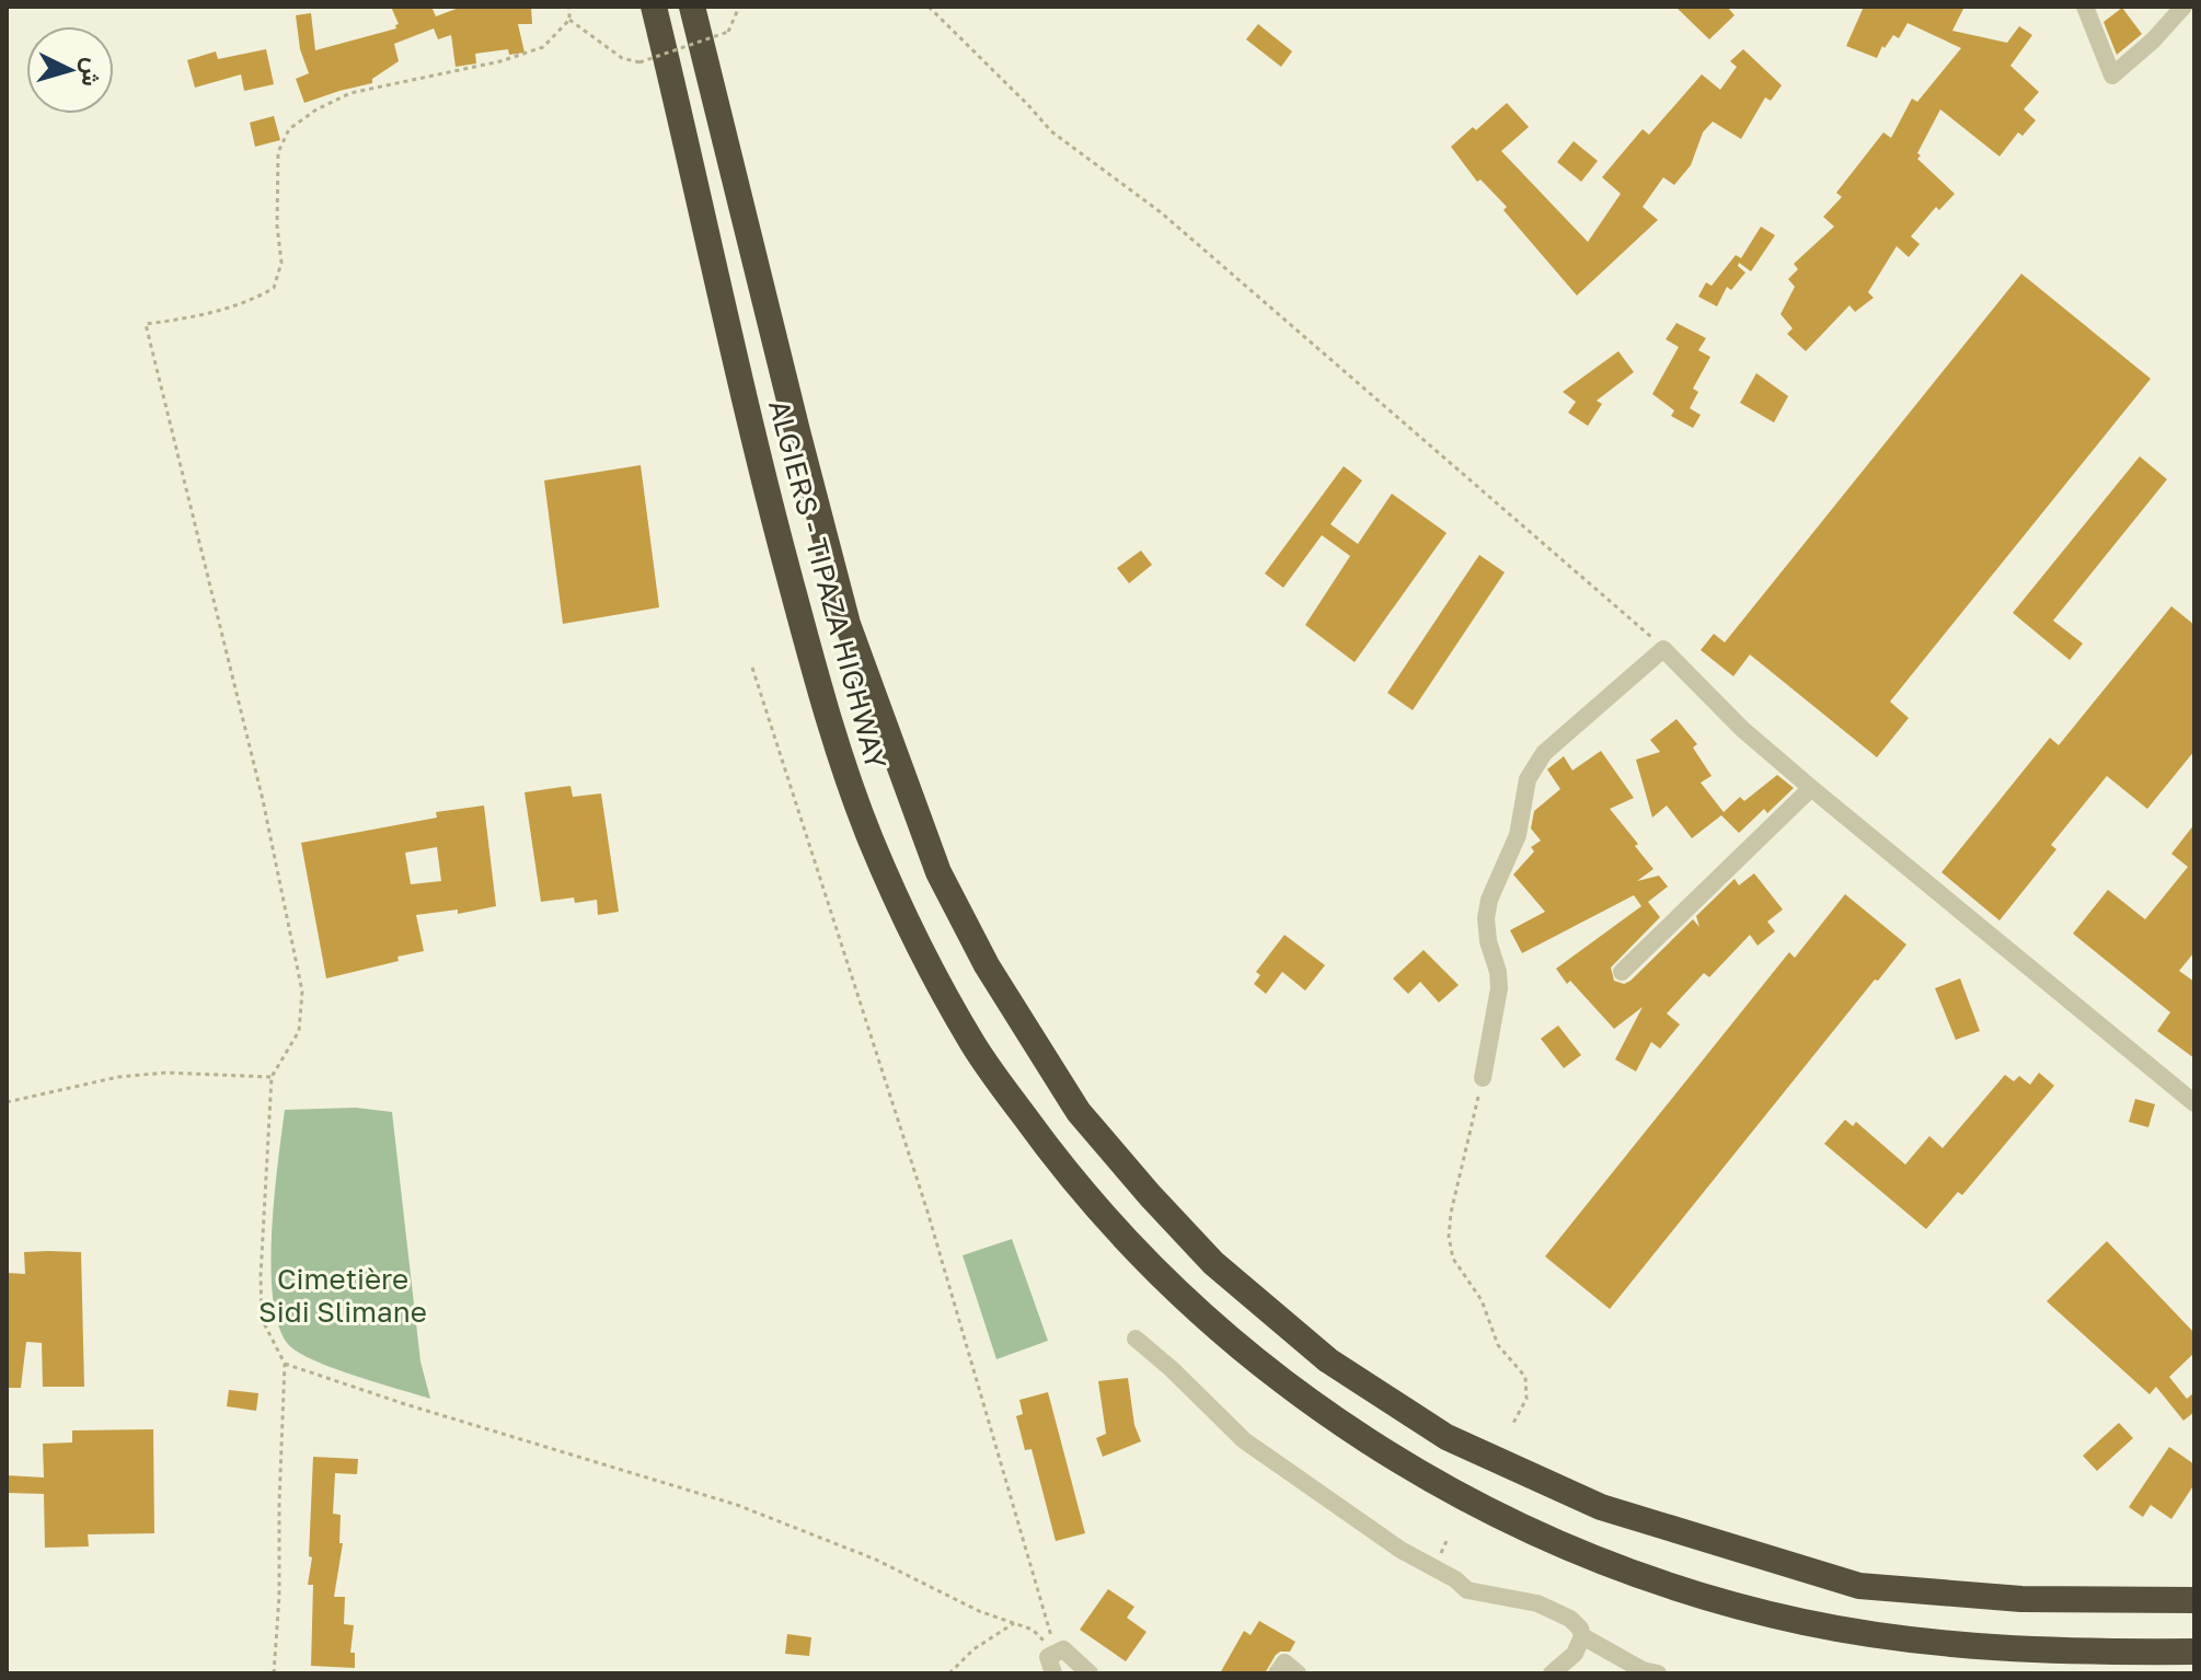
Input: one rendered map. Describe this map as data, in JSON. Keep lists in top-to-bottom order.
{
  "streets": {
    "highway": ["ALGIERS - TIPAZA HIGHWAY"]
  },
  "parks": ["Cimetière Sidi Slimane"],
  "north": "right"
}
